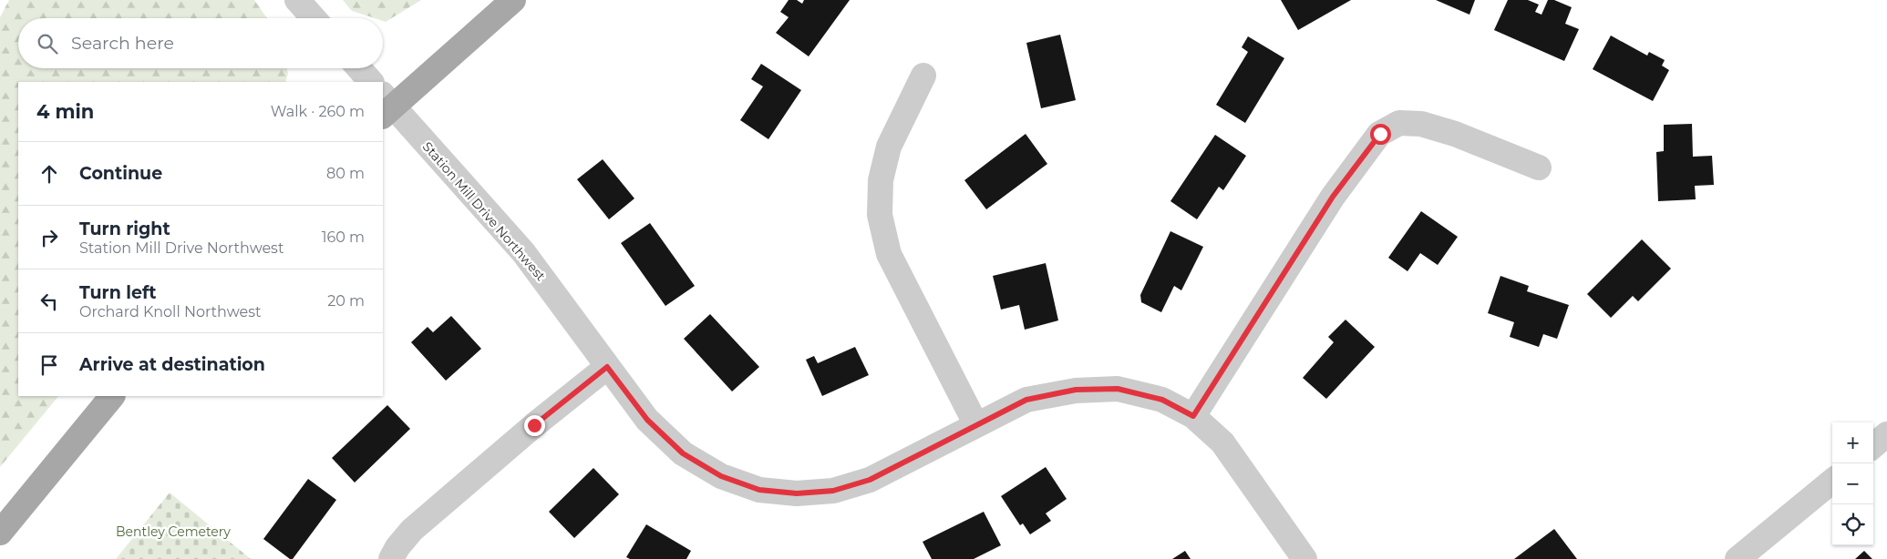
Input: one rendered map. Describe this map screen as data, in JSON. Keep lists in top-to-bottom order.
{
  "streets": {
    "street": ["Station Mill Drive Northwest"]
  },
  "parks": ["Bentley Cemetery"],
  "page": {
    "search": "Search here",
    "heading": ["4 min", "Walk · 260 m"],
    "list": [
      ["Continue", "80 m"],
      ["Turn right", "Station Mill Drive Northwest", "160 m"],
      ["Turn left", "Orchard Knoll Northwest", "20 m"],
      "Arrive at destination"
    ],
    "map_buttons": ["+", "−"]
  }
}
